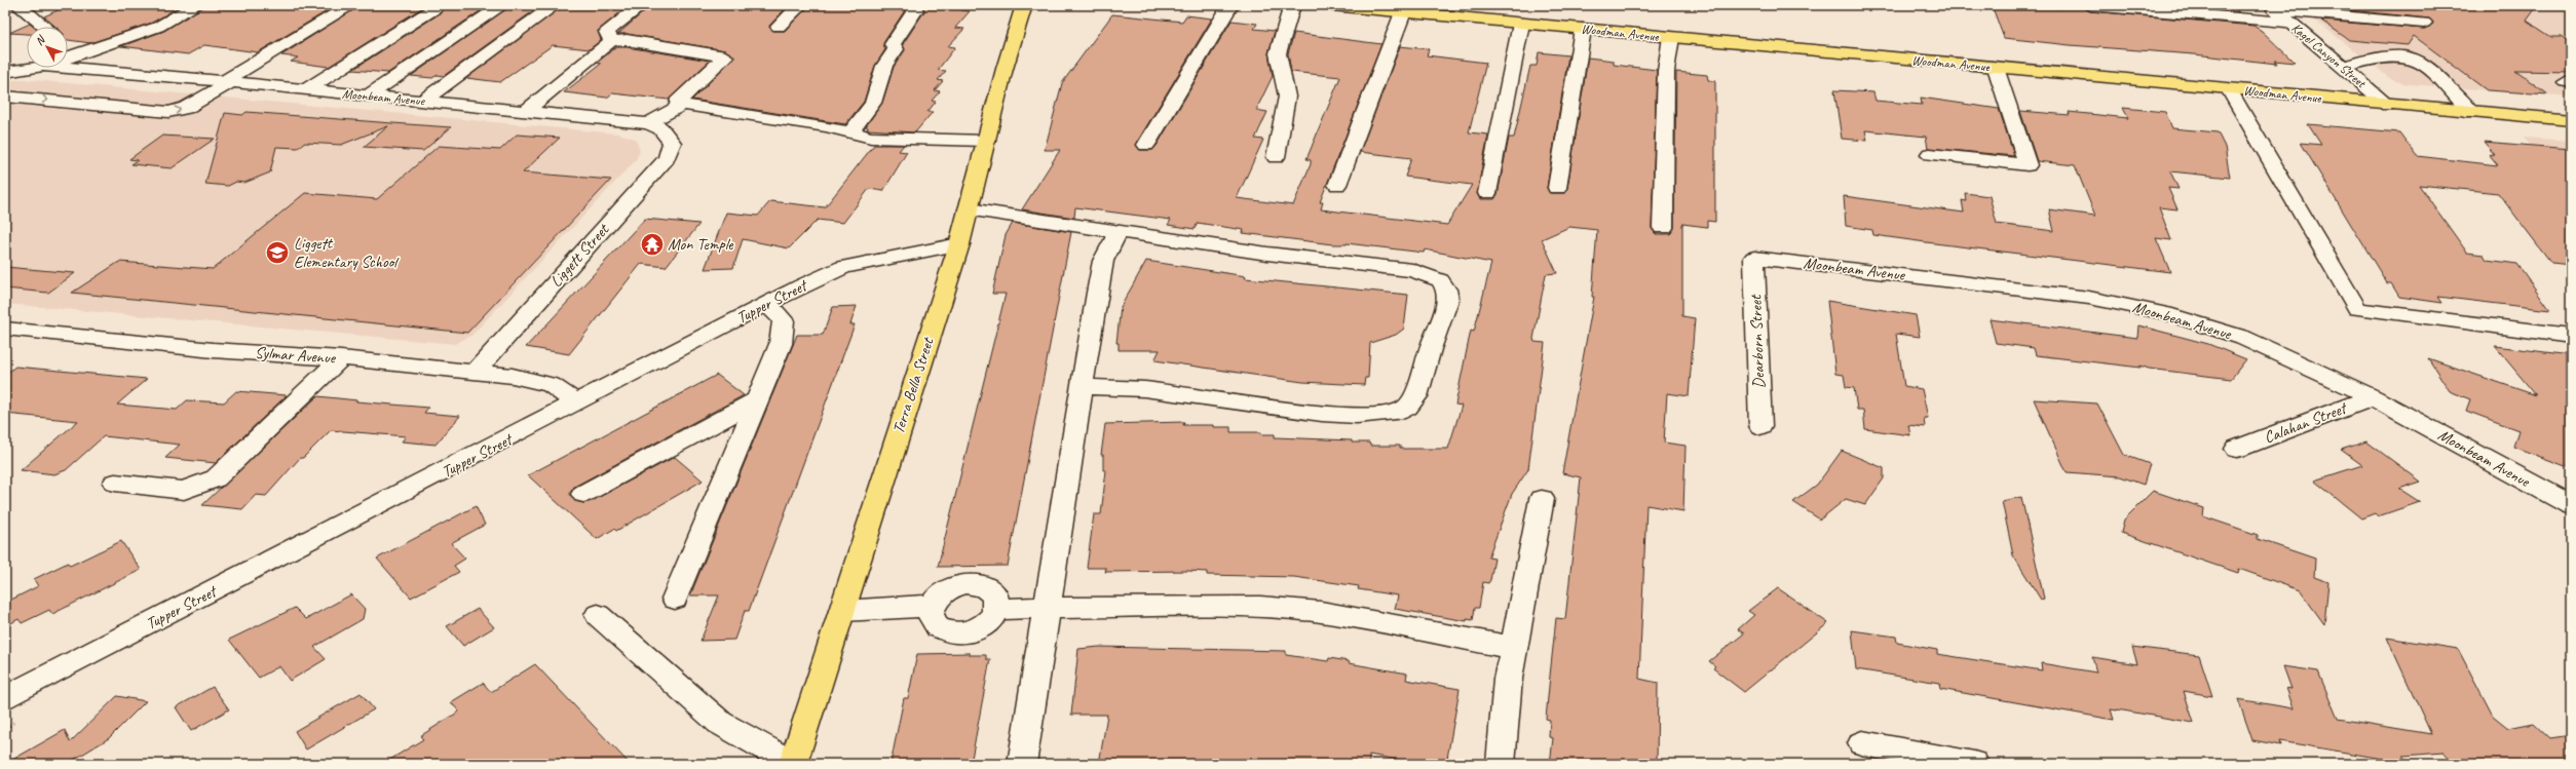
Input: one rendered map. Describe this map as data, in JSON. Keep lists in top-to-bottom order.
{
  "streets": {
    "main road": ["Woodman Avenue", "Terra Bella Street"],
    "street": [
      "Kagel Canyon Street",
      "Moonbeam Avenue",
      "Liggett Street",
      "Tupper Street",
      "Dearborn Street",
      "Sylmar Avenue",
      "Calahan Street"
    ]
  },
  "crossings": [
    ["Woodman Avenue", "Kagel Canyon Street"],
    ["Moonbeam Avenue", "Liggett Street"],
    ["Moonbeam Avenue", "Dearborn Street"],
    ["Moonbeam Avenue", "Calahan Street"],
    ["Liggett Street", "Sylmar Avenue"],
    ["Tupper Street", "Sylmar Avenue"],
    ["Tupper Street", "Terra Bella Street"]
  ],
  "places": {
    "temple": ["Mon Temple"],
    "school or university": ["Liggett Elementary School"]
  },
  "north": "top left"
}
